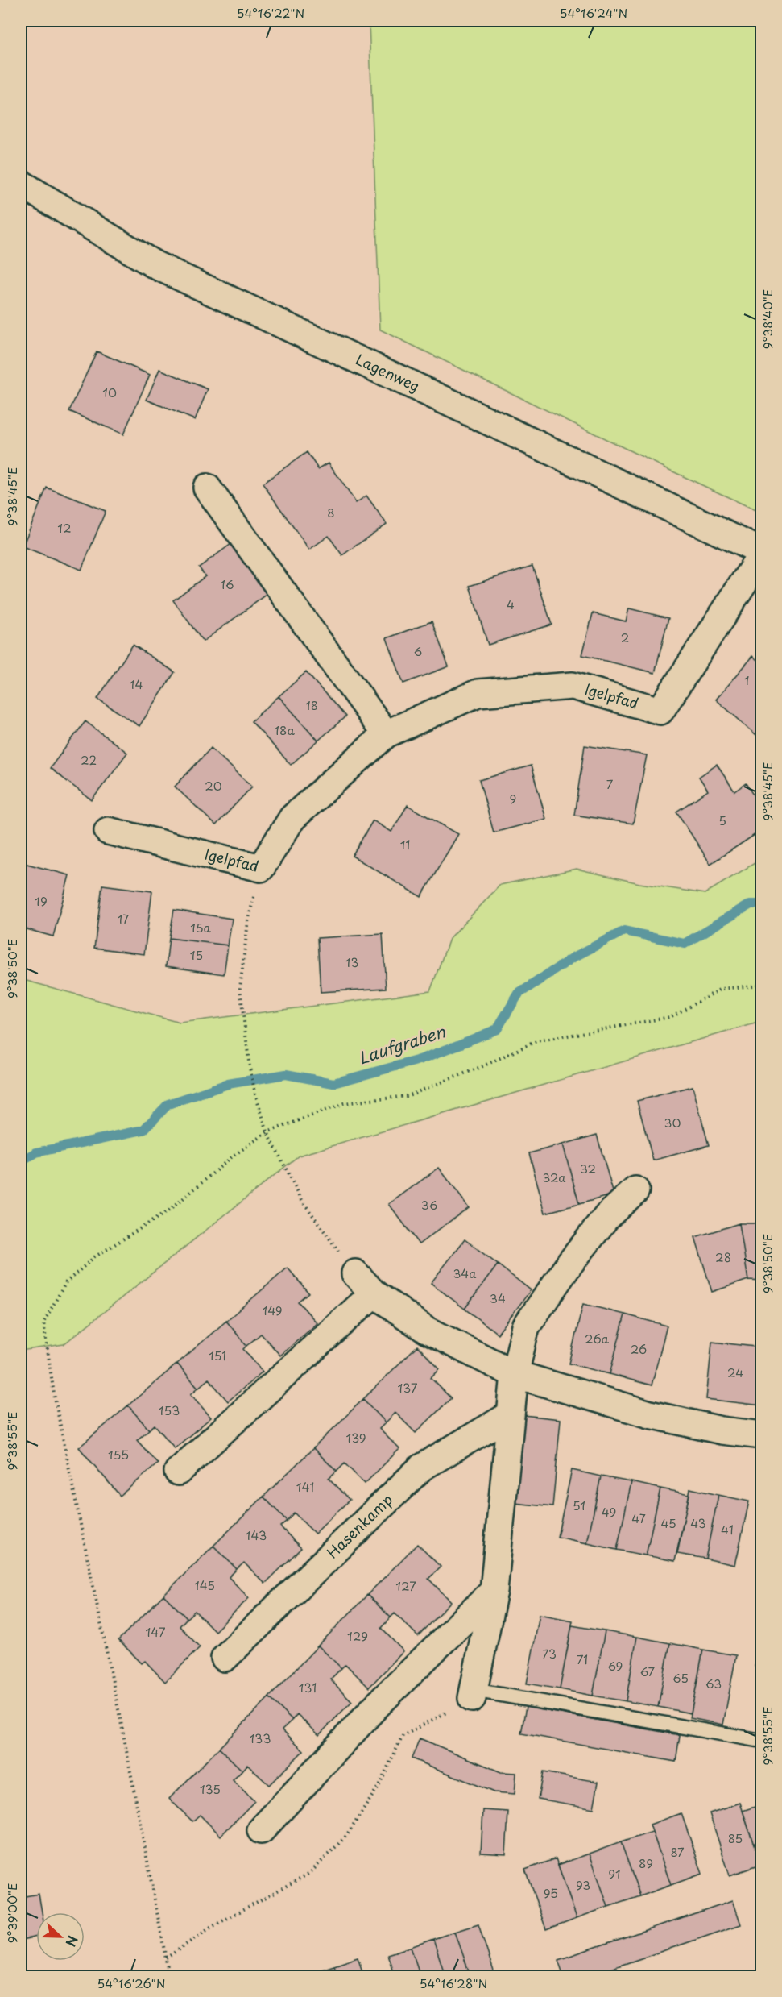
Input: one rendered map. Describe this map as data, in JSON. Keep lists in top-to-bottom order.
{
  "streets": {
    "street": ["Lagenweg", "Igelpfad", "Hasenkamp"]
  },
  "crossings": [
    ["Lagenweg", "Igelpfad"]
  ],
  "water": ["Laufgraben"],
  "house_numbers": [
    "10",
    "8",
    "12",
    "16",
    "4",
    "2",
    "6",
    "1",
    "14",
    "18",
    "18a",
    "22",
    "7",
    "20",
    "9",
    "5",
    "11",
    "19",
    "17",
    "15a",
    "15",
    "13",
    "30",
    "32",
    "32a",
    "36",
    "28",
    "34a",
    "34",
    "149",
    "26a",
    "26",
    "151",
    "24",
    "137",
    "153",
    "139",
    "155",
    "141",
    "51",
    "49",
    "47",
    "45",
    "43",
    "41",
    "143",
    "145",
    "127",
    "147",
    "129",
    "73",
    "71",
    "69",
    "67",
    "65",
    "63",
    "131",
    "133",
    "135",
    "85",
    "87",
    "89",
    "91",
    "93",
    "95"
  ],
  "north": "right",
  "coordinates": [
    "54°16'22\"N",
    "54°16'24\"N",
    "9°38'40\"E",
    "9°38'45\"E",
    "9°38'50\"E",
    "9°38'55\"E",
    "9°39'00\"E",
    "54°16'26\"N",
    "54°16'28\"N"
  ]
}
